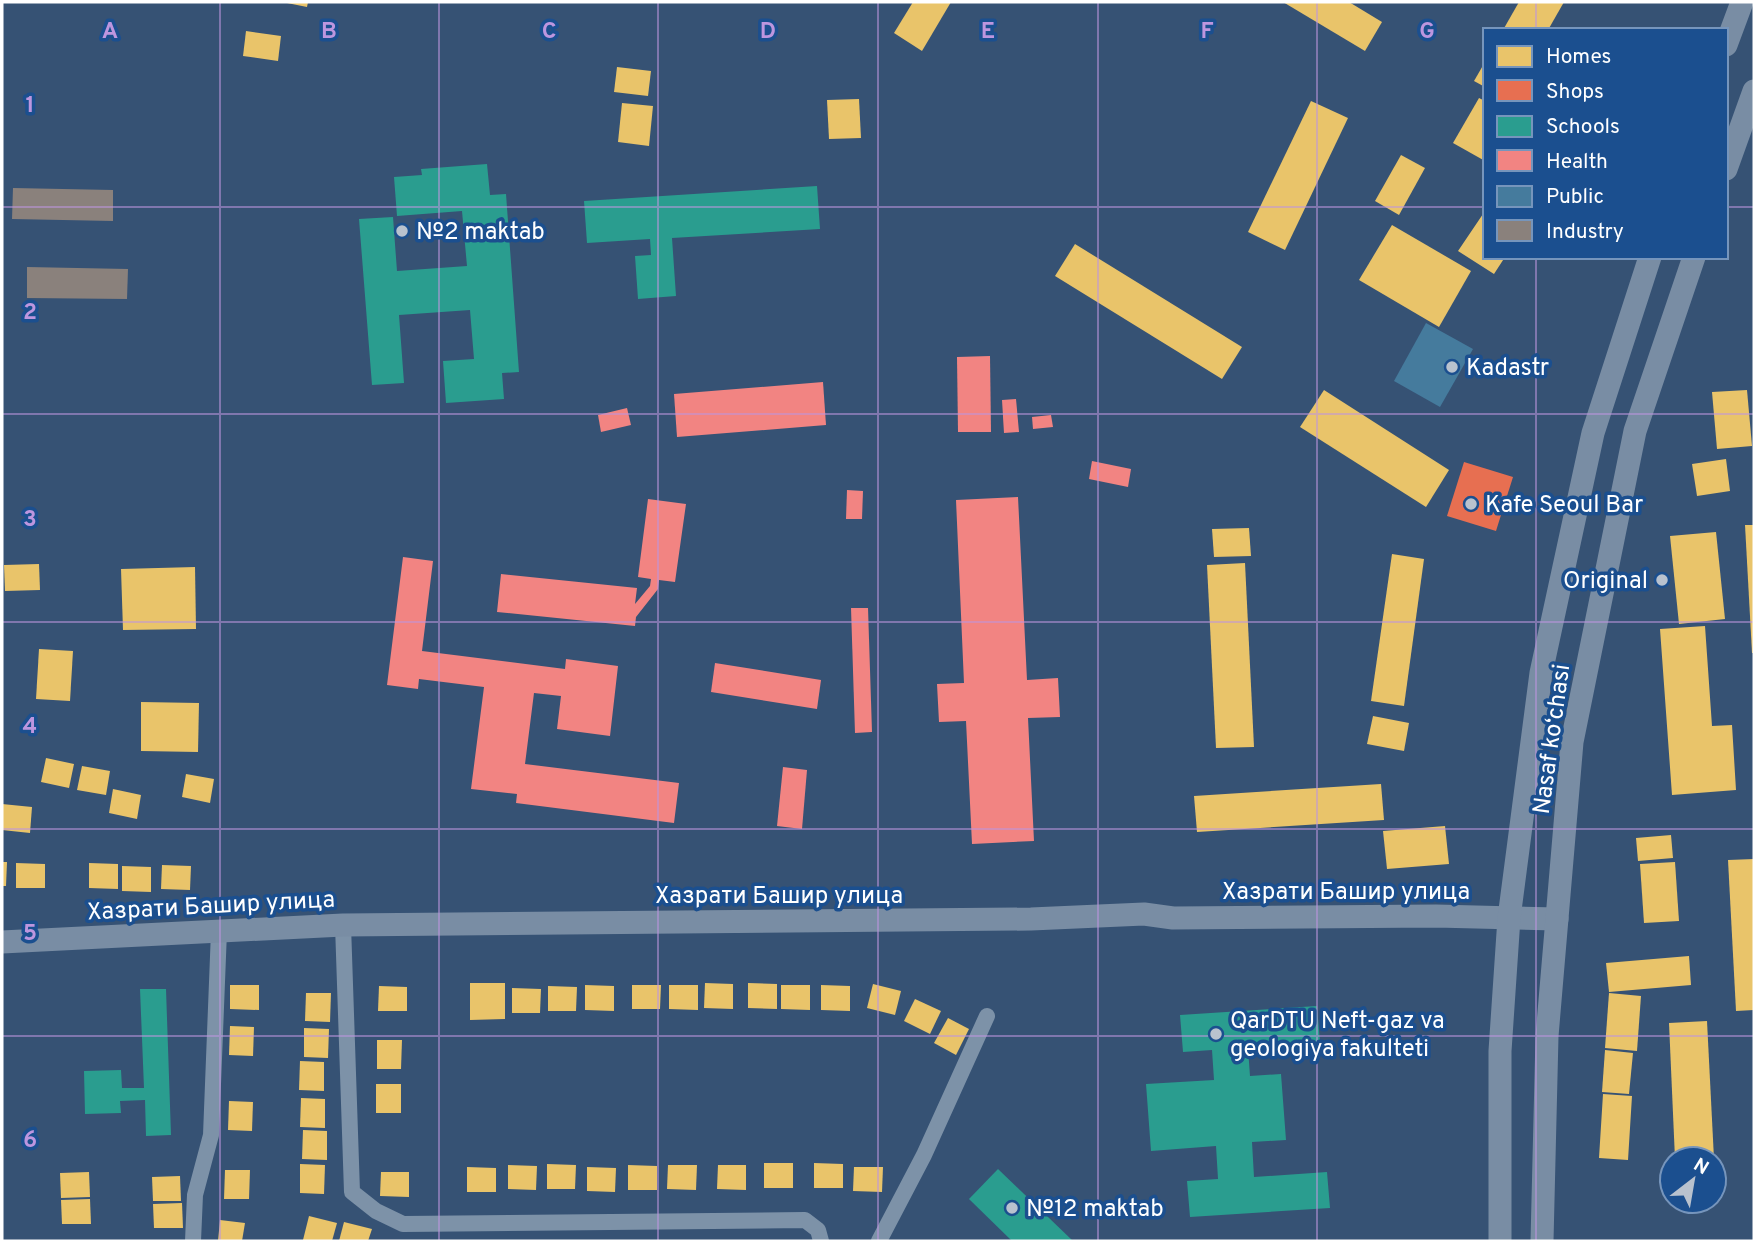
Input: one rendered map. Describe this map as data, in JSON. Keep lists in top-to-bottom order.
{
  "streets": {
    "main road": ["Nasaf ko‘chasi", "Хазрати Башир улица"]
  },
  "crossings": [
    ["Nasaf ko‘chasi", "Хазрати Башир улица"]
  ],
  "places": [
    "№2 maktab",
    "Kadastr",
    "Kafe Seoul Bar",
    "Original",
    "QarDTU Neft-gaz va geologiya fakulteti",
    "№12 maktab"
  ],
  "legend": [
    "Homes",
    "Shops",
    "Schools",
    "Health",
    "Public",
    "Industry"
  ],
  "north": "top right",
  "grid": {
    "columns": [
      "A",
      "B",
      "C",
      "D",
      "E",
      "F",
      "G"
    ],
    "rows": [
      "1",
      "2",
      "3",
      "4",
      "5",
      "6"
    ]
  }
}
